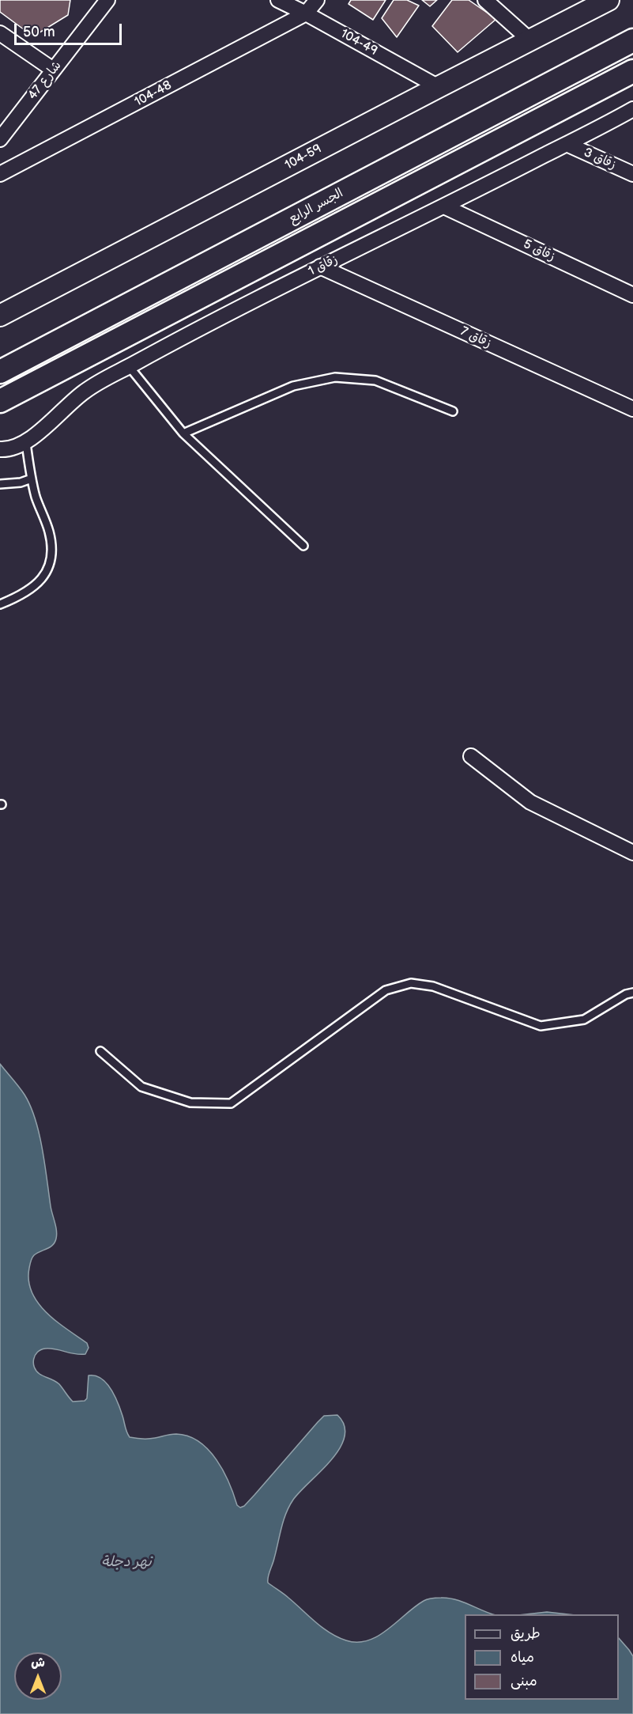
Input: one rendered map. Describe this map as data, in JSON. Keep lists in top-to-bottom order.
{
  "streets": {
    "main road": ["الجسر الرابع"],
    "street": [
      "104-49",
      "شارع 47",
      "104-48",
      "104-59",
      "زقاق 3",
      "زقاق 5",
      "زقاق 1",
      "زقاق 7"
    ]
  },
  "crossings": [
    ["104-49", "104-48"],
    ["104-49", "104-59"],
    ["زقاق 3", "زقاق 1"],
    ["زقاق 5", "زقاق 1"],
    ["زقاق 1", "زقاق 7"]
  ],
  "water": ["نهر دجلة"],
  "legend": ["طريق", "مياه", "مبنى"],
  "scale_bar": "50 m",
  "north": "top"
}
